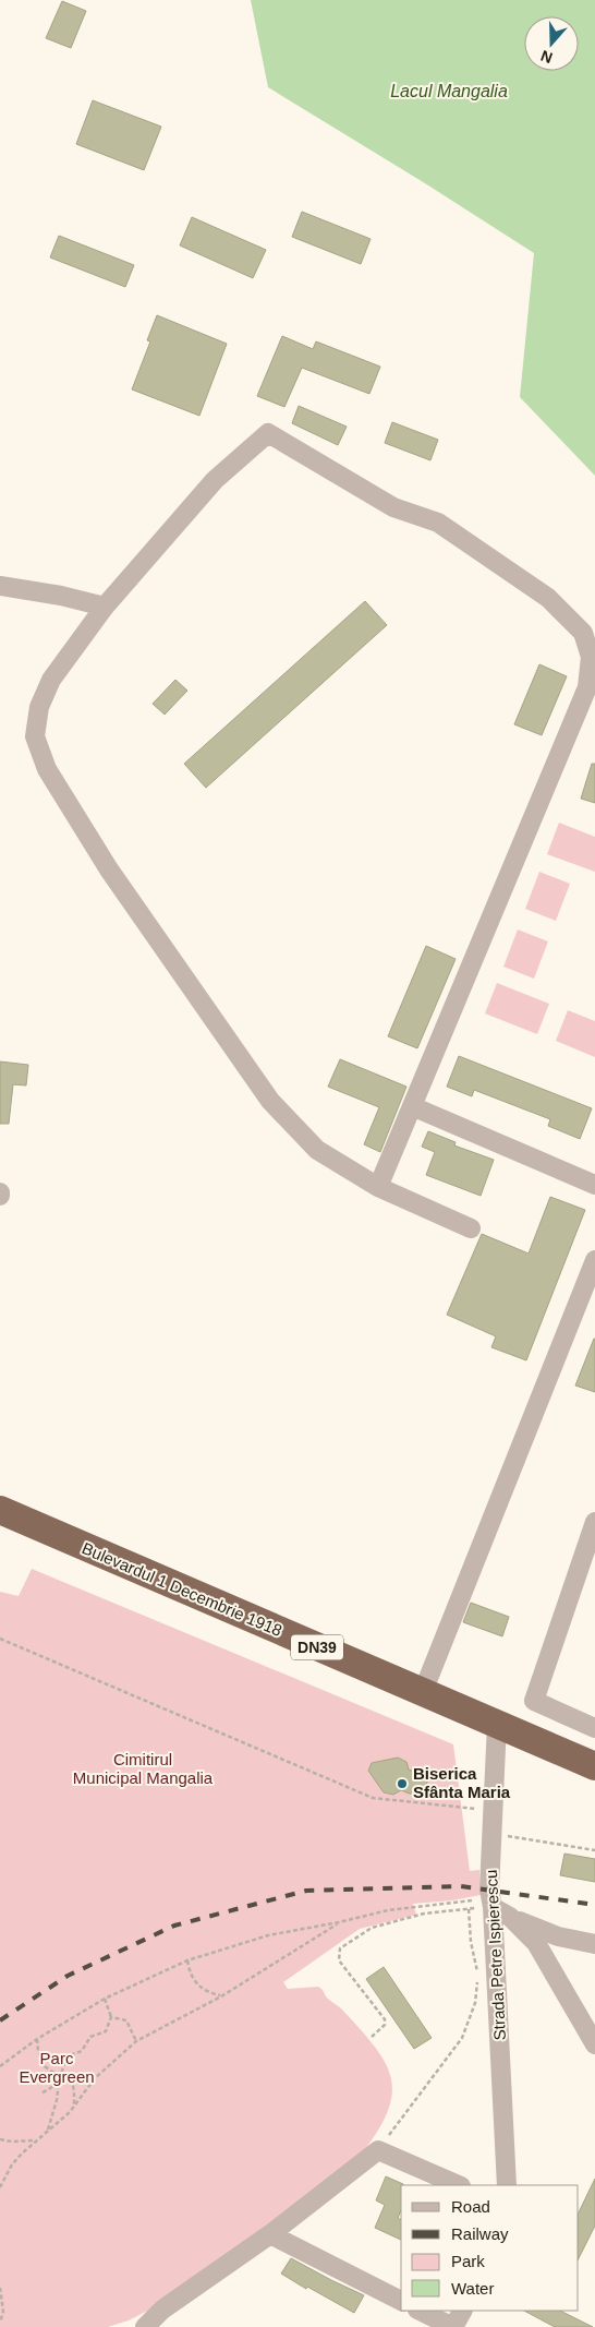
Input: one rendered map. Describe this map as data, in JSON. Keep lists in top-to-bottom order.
{
  "streets": {
    "highway": ["Bulevardul 1 Decembrie 1918", "DN39"],
    "street": ["Strada Petre Ispierescu"]
  },
  "crossings": [
    ["Bulevardul 1 Decembrie 1918", "Strada Petre Ispierescu"]
  ],
  "water": ["Lacul Mangalia"],
  "parks": ["Cimitirul Municipal Mangalia", "Parc Evergreen"],
  "places": ["Biserica Sfânta Maria"],
  "legend": [
    "Road",
    "Railway",
    "Park",
    "Water"
  ],
  "north": "bottom"
}
